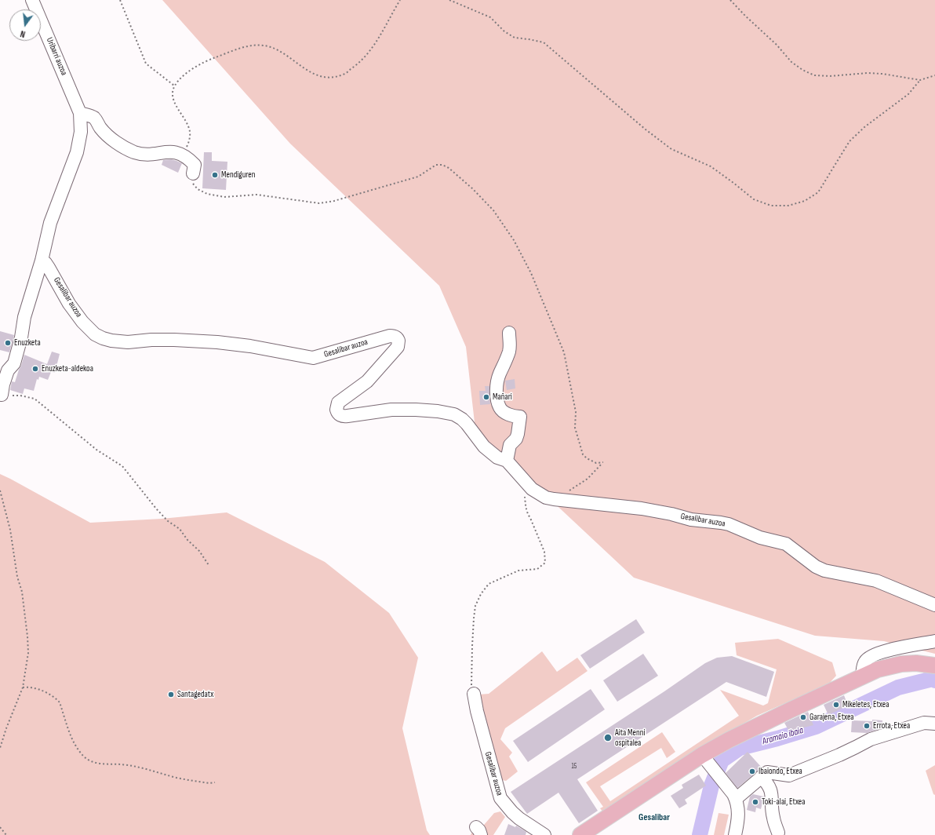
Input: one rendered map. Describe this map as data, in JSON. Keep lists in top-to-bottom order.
{
  "streets": {
    "street": ["Uribarri auzoa", "Gesalibar auzoa"]
  },
  "districts": ["Gesalibar"],
  "water": ["Aramaio ibaia"],
  "places": [
    "Mendiguren",
    "Enuzketa",
    "Enuzketa-aldekoa",
    "Mañari",
    "Santagedatx",
    "Mikeletes, Etxea",
    "Garajena, Etxea",
    "Errota, Etxea",
    "Aita Menni ospitalea",
    "Ibaiondo, Etxea",
    "Toki-alai, Etxea"
  ],
  "house_numbers": ["15"],
  "north": "bottom"
}
